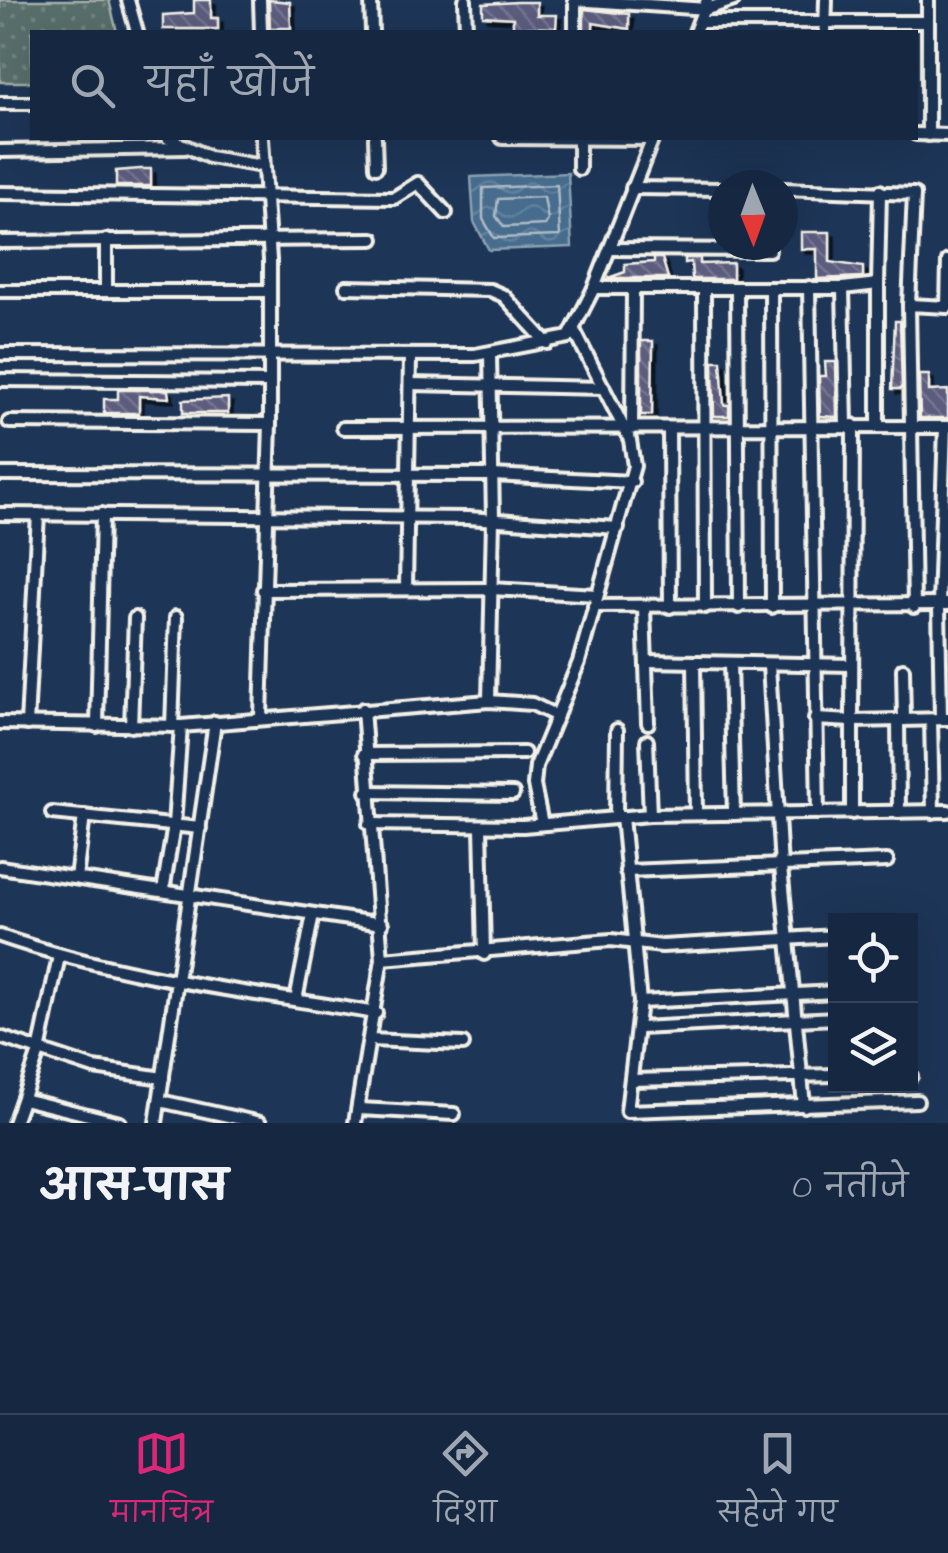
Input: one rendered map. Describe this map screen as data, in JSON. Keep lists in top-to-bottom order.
{
  "north": "bottom",
  "page": {
    "search": "यहाँ खोजें",
    "heading": ["आस-पास", "0 नतीजे"],
    "nav": ["मानचित्र", "दिशा", "सहेजे गए"]
  }
}
